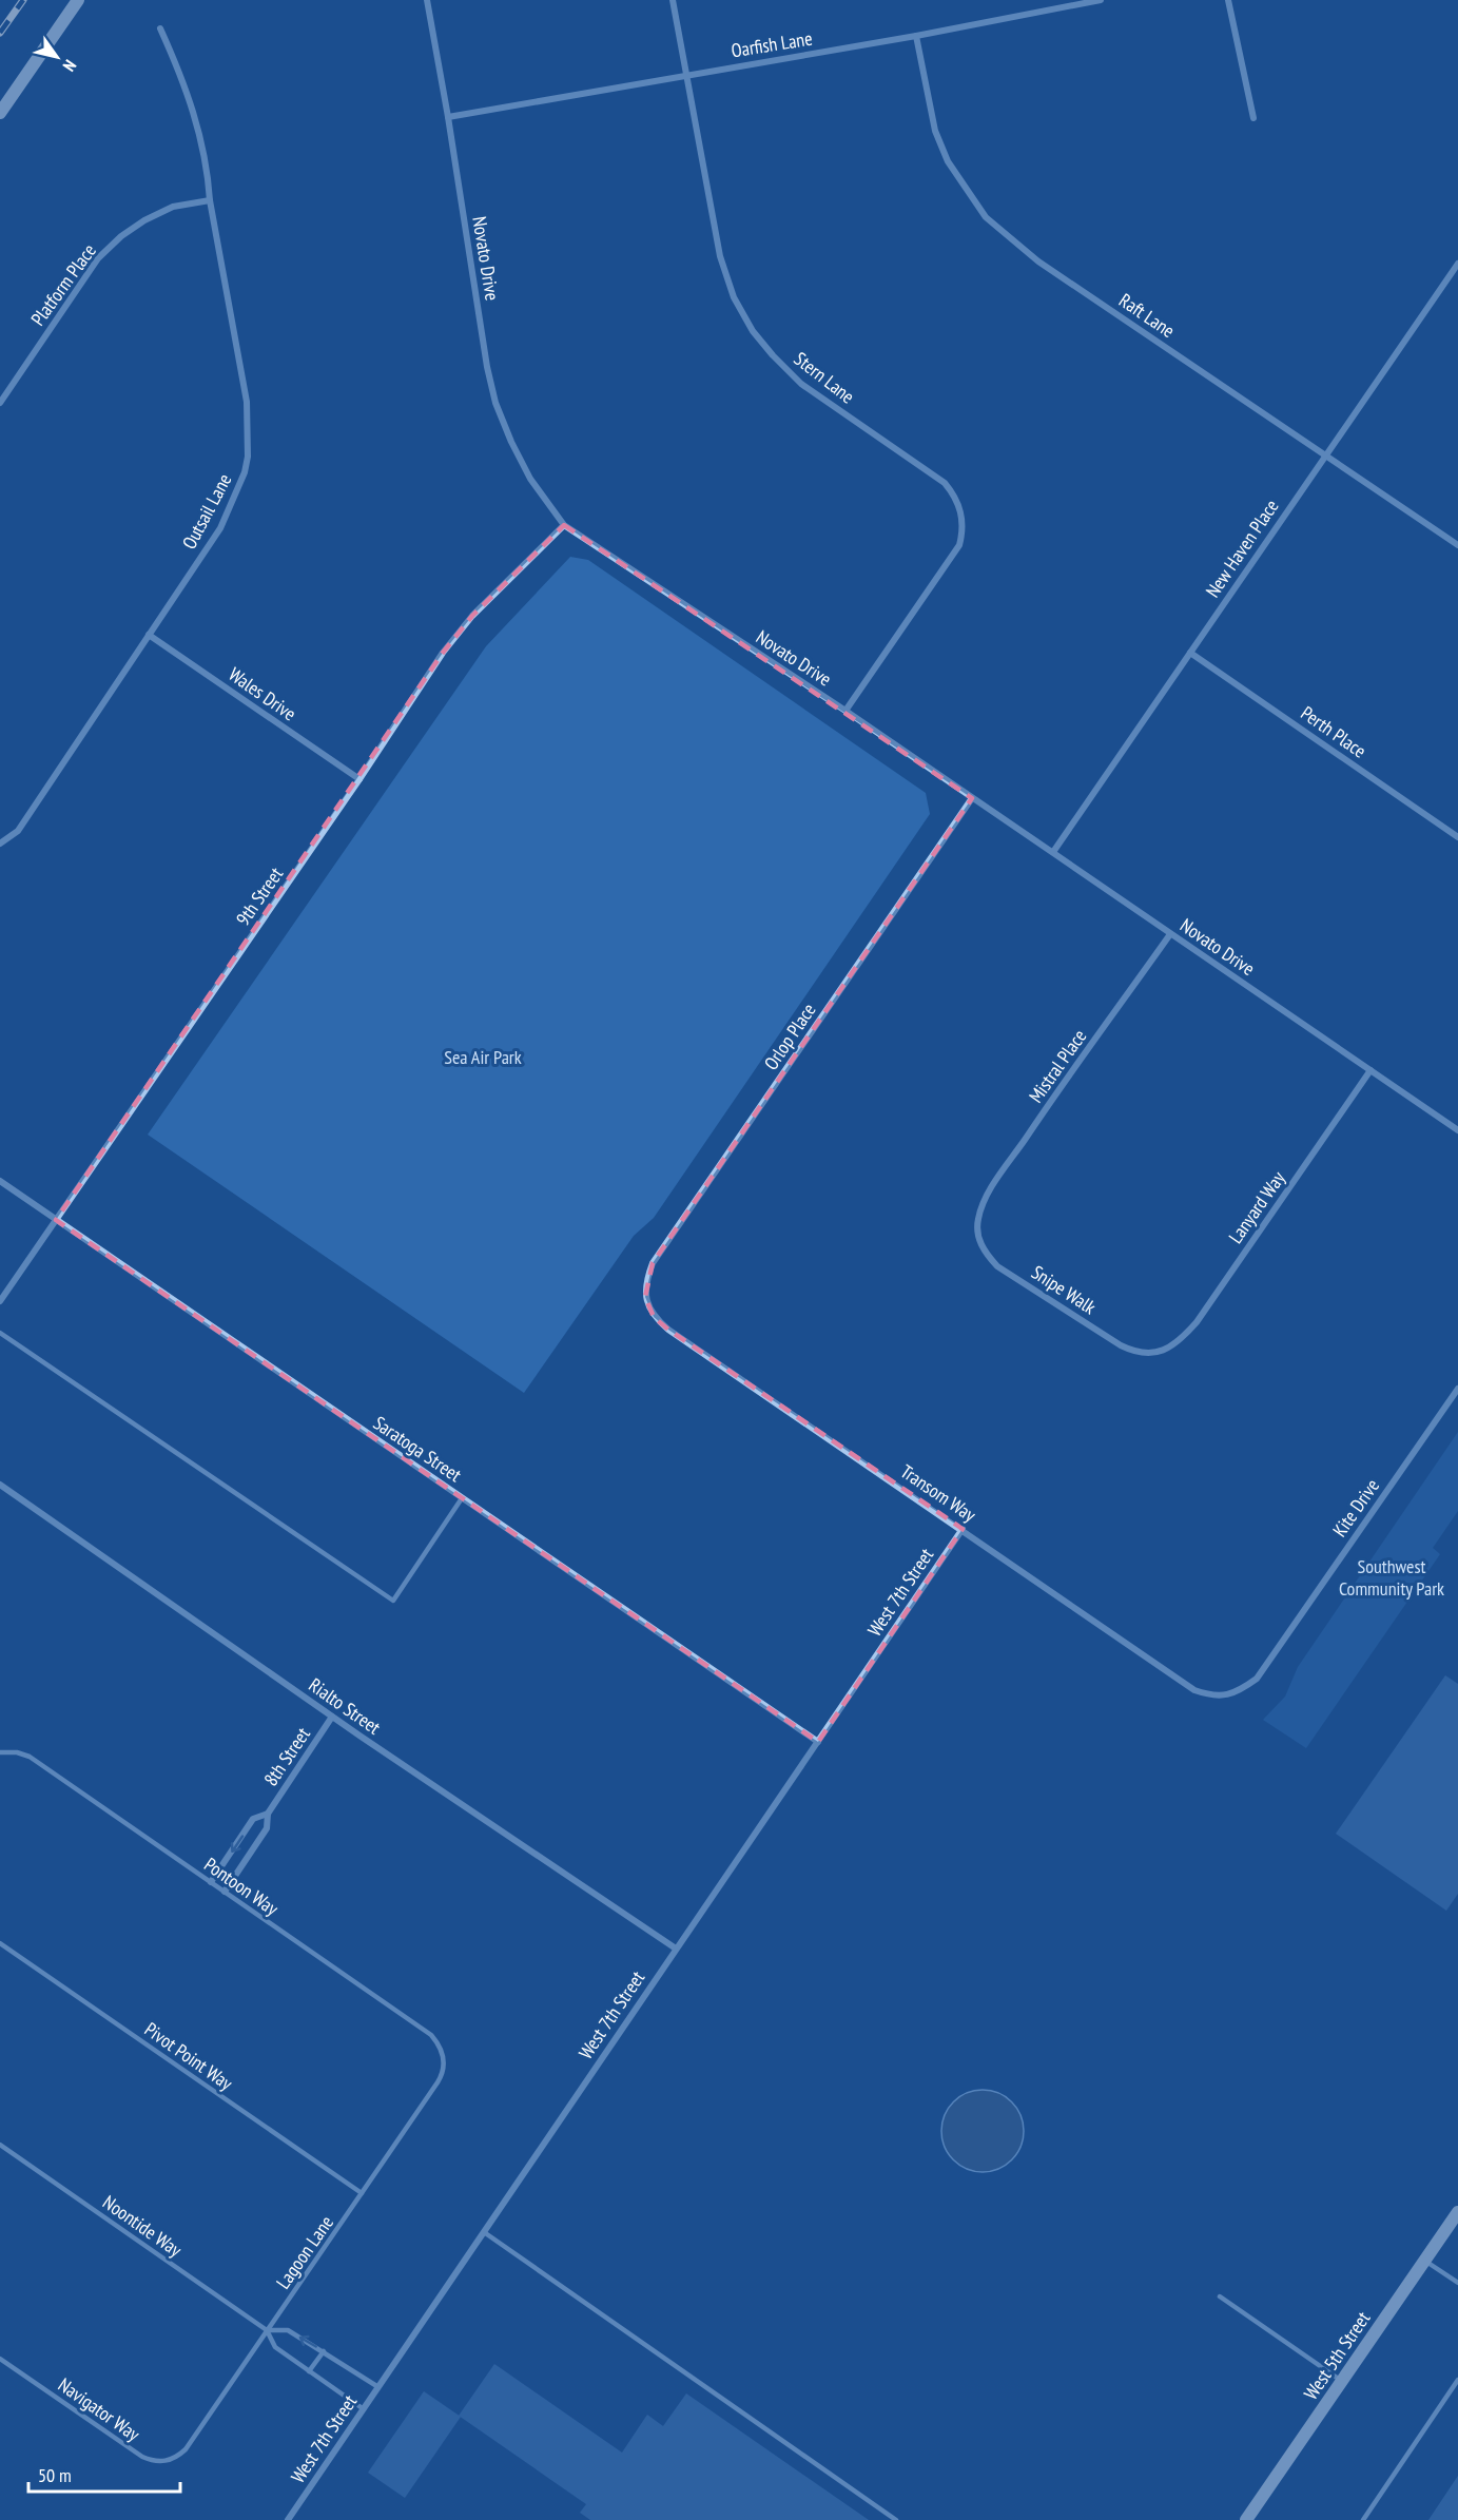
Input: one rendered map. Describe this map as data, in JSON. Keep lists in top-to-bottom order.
{
  "streets": {
    "main road": ["West 5th Street"],
    "street": [
      "Oarfish Lane",
      "Novato Drive",
      "Platform Place",
      "Raft Lane",
      "Stern Lane",
      "Outsail Lane",
      "New Haven Place",
      "Wales Drive",
      "Perth Place",
      "9th Street",
      "Orlop Place",
      "Mistral Place",
      "Lanyard Way",
      "Snipe Walk",
      "Saratoga Street",
      "Transom Way",
      "Kite Drive",
      "West 7th Street",
      "Rialto Street",
      "8th Street"
    ],
    "lane": [
      "Pontoon Way",
      "Pivot Point Way",
      "Noontide Way",
      "Lagoon Lane",
      "Navigator Way"
    ]
  },
  "crossings": [
    ["Oarfish Lane", "Novato Drive"],
    ["Oarfish Lane", "Raft Lane"],
    ["Oarfish Lane", "Stern Lane"],
    ["Novato Drive", "Stern Lane"],
    ["Novato Drive", "New Haven Place"],
    ["Novato Drive", "9th Street"],
    ["Novato Drive", "Orlop Place"],
    ["Novato Drive", "Mistral Place"],
    ["Novato Drive", "Lanyard Way"],
    ["Platform Place", "Outsail Lane"],
    ["Raft Lane", "New Haven Place"],
    ["Outsail Lane", "Wales Drive"],
    ["New Haven Place", "Perth Place"],
    ["Wales Drive", "9th Street"],
    ["9th Street", "Saratoga Street"],
    ["Orlop Place", "Transom Way"],
    ["Mistral Place", "Snipe Walk"],
    ["Lanyard Way", "Snipe Walk"],
    ["Saratoga Street", "West 7th Street"],
    ["Transom Way", "Kite Drive"],
    ["Transom Way", "West 7th Street"],
    ["West 7th Street", "Rialto Street"],
    ["West 7th Street", "Noontide Way"],
    ["Rialto Street", "8th Street"],
    ["8th Street", "Pontoon Way"],
    ["Pontoon Way", "Lagoon Lane"],
    ["Pivot Point Way", "Lagoon Lane"],
    ["Noontide Way", "Lagoon Lane"],
    ["Lagoon Lane", "Navigator Way"]
  ],
  "parks": ["Sea Air Park", "Southwest Community Park"],
  "scale_bar": "50 m",
  "north": "bottom right"
}
